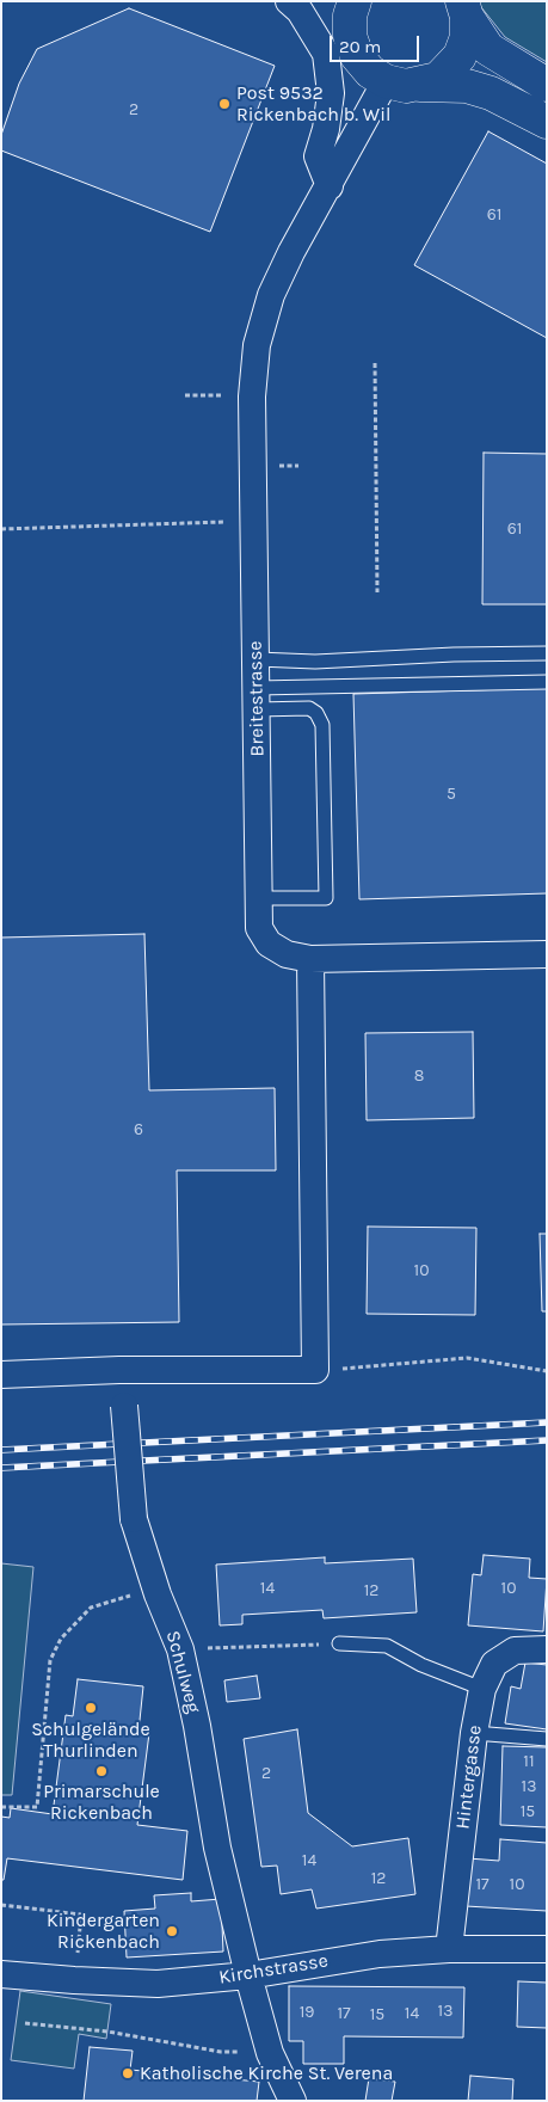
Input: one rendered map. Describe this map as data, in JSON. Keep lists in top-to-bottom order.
{
  "streets": {
    "street": [
      "Breitestrasse",
      "Schulweg",
      "Hintergasse",
      "Kirchstrasse"
    ]
  },
  "crossings": [
    ["Schulweg", "Kirchstrasse"],
    ["Hintergasse", "Kirchstrasse"]
  ],
  "places": [
    "Post 9532 Rickenbach b. Wil",
    "Schulgelände Thurlinden",
    "Primarschule Rickenbach",
    "Kindergarten Rickenbach",
    "Katholische Kirche St. Verena"
  ],
  "house_numbers": [
    "2",
    "61",
    "61",
    "5",
    "8",
    "6",
    "10",
    "14",
    "10",
    "12",
    "11",
    "2",
    "13",
    "15",
    "14",
    "12",
    "17",
    "10",
    "13",
    "19",
    "17",
    "14",
    "15"
  ],
  "scale_bar": "20 m"
}
